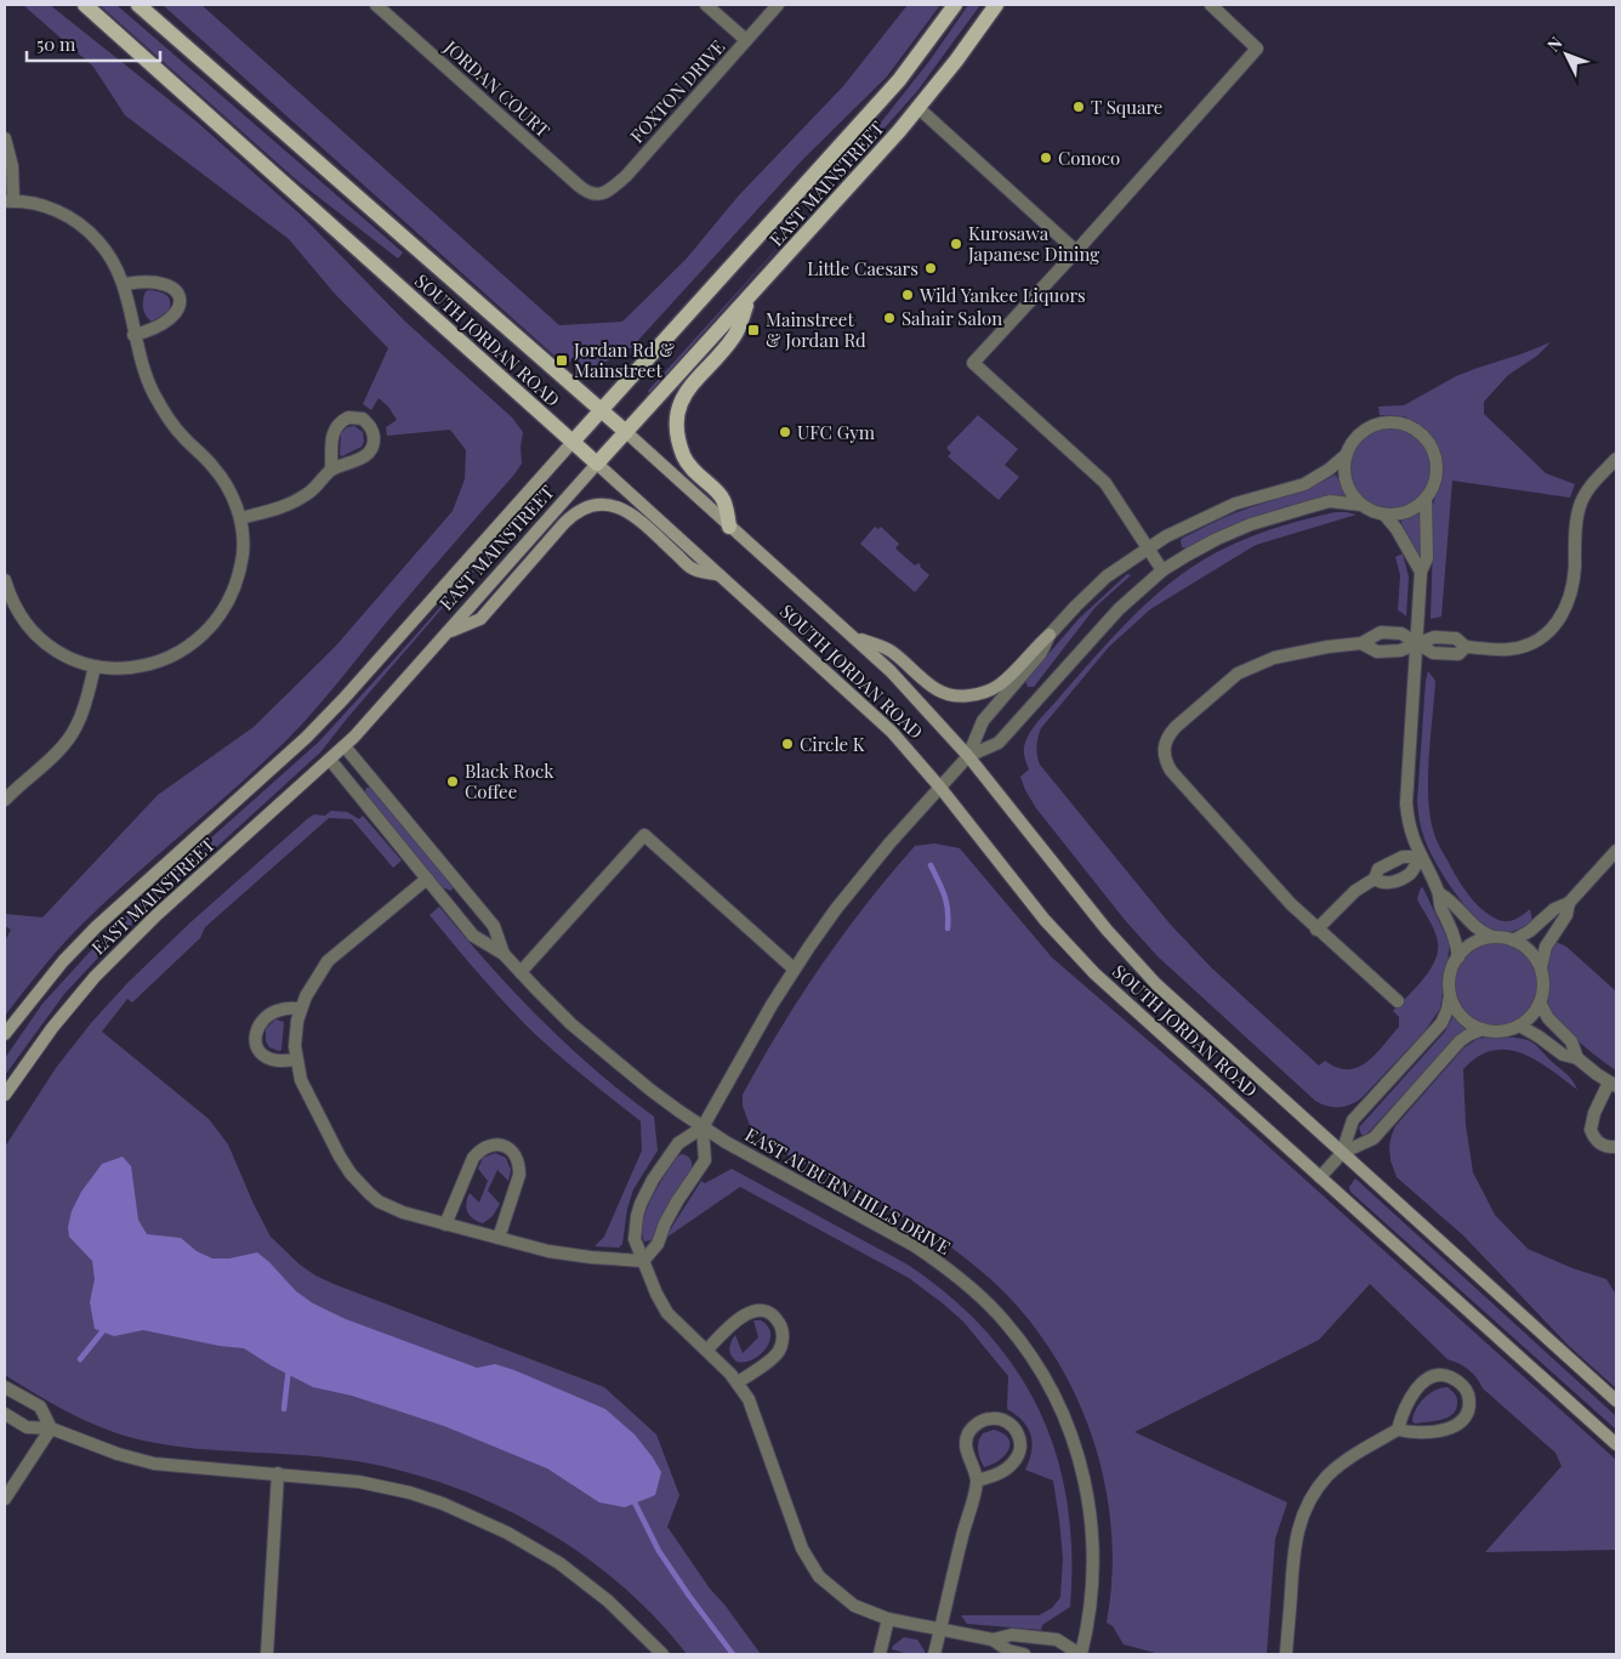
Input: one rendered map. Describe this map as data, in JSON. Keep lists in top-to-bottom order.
{
  "streets": {
    "main road": ["EAST MAINSTREET", "SOUTH JORDAN ROAD"],
    "street": ["JORDAN COURT", "FOXTON DRIVE", "EAST AUBURN HILLS DRIVE"]
  },
  "crossings": [
    ["JORDAN COURT", "FOXTON DRIVE"],
    ["EAST MAINSTREET", "SOUTH JORDAN ROAD"],
    ["EAST MAINSTREET", "EAST AUBURN HILLS DRIVE"]
  ],
  "places": {
    "other": [
      "T Square",
      "Conoco",
      "Kurosawa Japanese Dining",
      "Little Caesars",
      "Wild Yankee Liquors",
      "Sahair Salon",
      "UFC Gym",
      "Circle K",
      "Black Rock Coffee"
    ],
    "transit": ["Mainstreet & Jordan Rd", "Jordan Rd & Mainstreet"]
  },
  "scale_bar": "50 m",
  "north": "top left"
}
